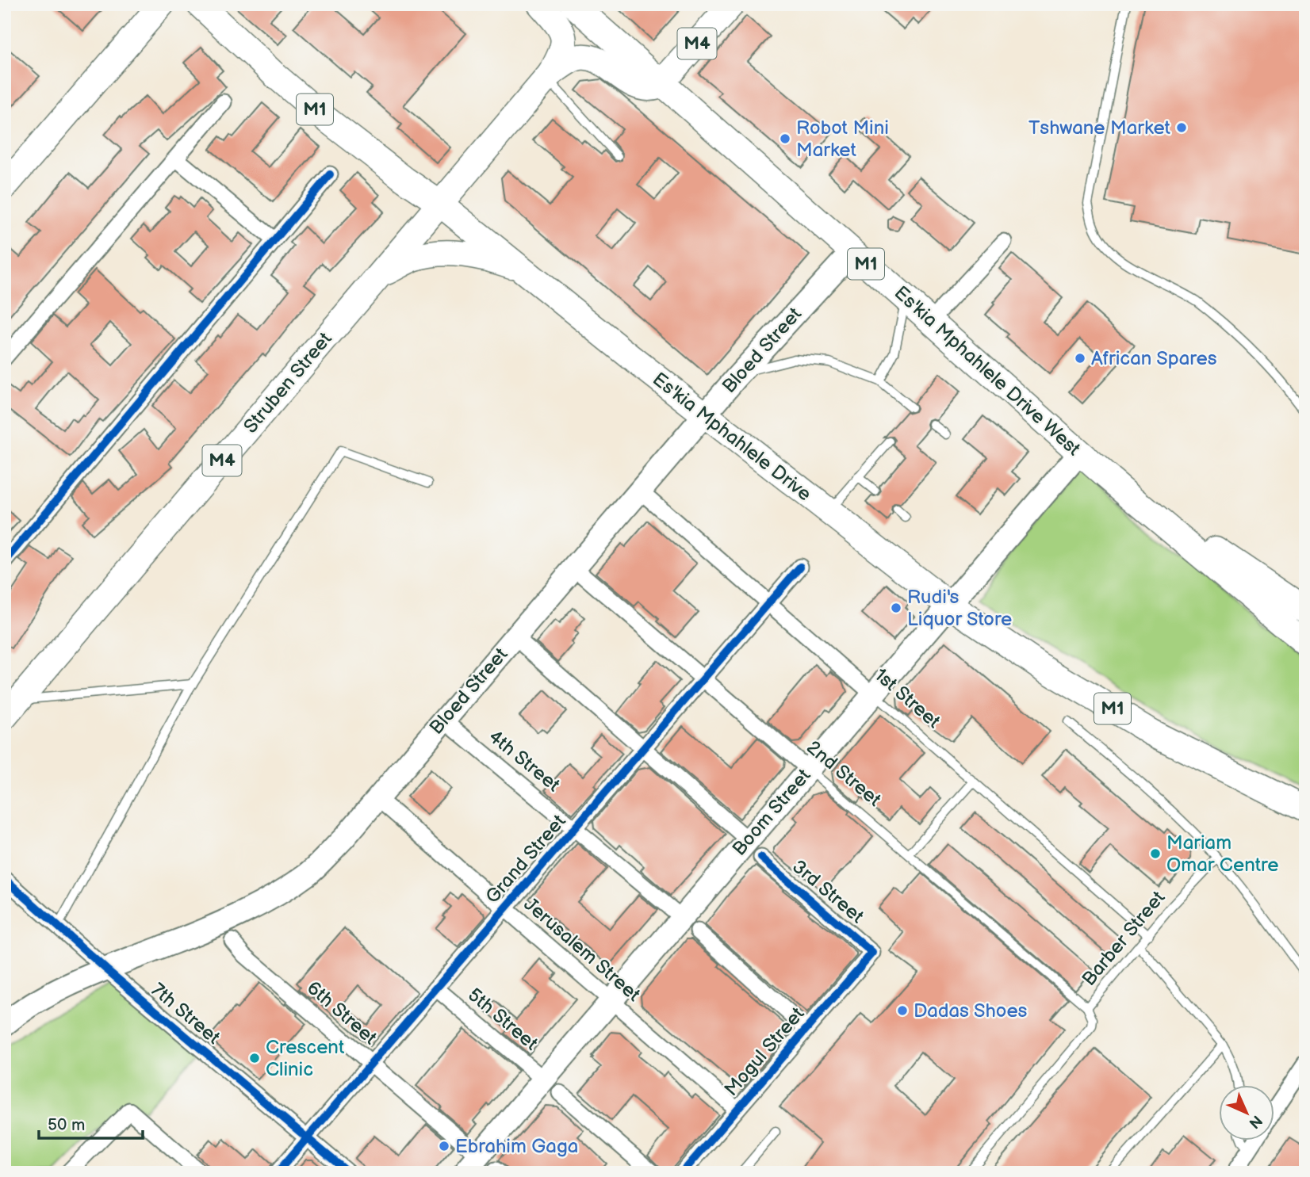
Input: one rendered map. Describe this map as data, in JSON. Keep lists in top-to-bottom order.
{
  "streets": {
    "main road": [
      "M4",
      "M1",
      "Bloed Street",
      "Es'kia Mphahlele Drive West",
      "Struben Street",
      "Es'kia Mphahlele Drive",
      "Boom Street"
    ],
    "street": [
      "1st Street",
      "4th Street",
      "2nd Street",
      "Grand Street",
      "3rd Street",
      "Jerusalem Street",
      "6th Street",
      "7th Street",
      "5th Street",
      "Mogul Street"
    ],
    "lane": ["Barber Street"]
  },
  "crossings": [
    ["M4", "Es'kia Mphahlele Drive West"],
    ["Bloed Street", "Es'kia Mphahlele Drive West"],
    ["Bloed Street", "Es'kia Mphahlele Drive"],
    ["Bloed Street", "1st Street"],
    ["Bloed Street", "4th Street"],
    ["Bloed Street", "2nd Street"],
    ["Bloed Street", "3rd Street"],
    ["Bloed Street", "Jerusalem Street"],
    ["Bloed Street", "7th Street"],
    ["Es'kia Mphahlele Drive West", "Boom Street"],
    ["Struben Street", "Es'kia Mphahlele Drive"],
    ["Es'kia Mphahlele Drive", "Boom Street"],
    ["1st Street", "Boom Street"],
    ["1st Street", "Grand Street"],
    ["1st Street", "Barber Street"],
    ["4th Street", "Boom Street"],
    ["4th Street", "Grand Street"],
    ["4th Street", "Mogul Street"],
    ["2nd Street", "Boom Street"],
    ["2nd Street", "Grand Street"],
    ["2nd Street", "Barber Street"],
    ["Boom Street", "3rd Street"],
    ["Boom Street", "Jerusalem Street"],
    ["Boom Street", "6th Street"],
    ["Boom Street", "5th Street"],
    ["Grand Street", "3rd Street"],
    ["Grand Street", "Jerusalem Street"],
    ["Grand Street", "6th Street"],
    ["Grand Street", "7th Street"],
    ["Grand Street", "5th Street"],
    ["3rd Street", "Mogul Street"],
    ["Jerusalem Street", "Mogul Street"]
  ],
  "places": [
    "Tshwane Market",
    "Robot Mini Market",
    "African Spares",
    "Rudi's Liquor Store",
    "Mariam Omar Centre",
    "Dadas Shoes",
    "Crescent Clinic",
    "Ebrahim Gaga"
  ],
  "scale_bar": "50 m",
  "north": "bottom right"
}
